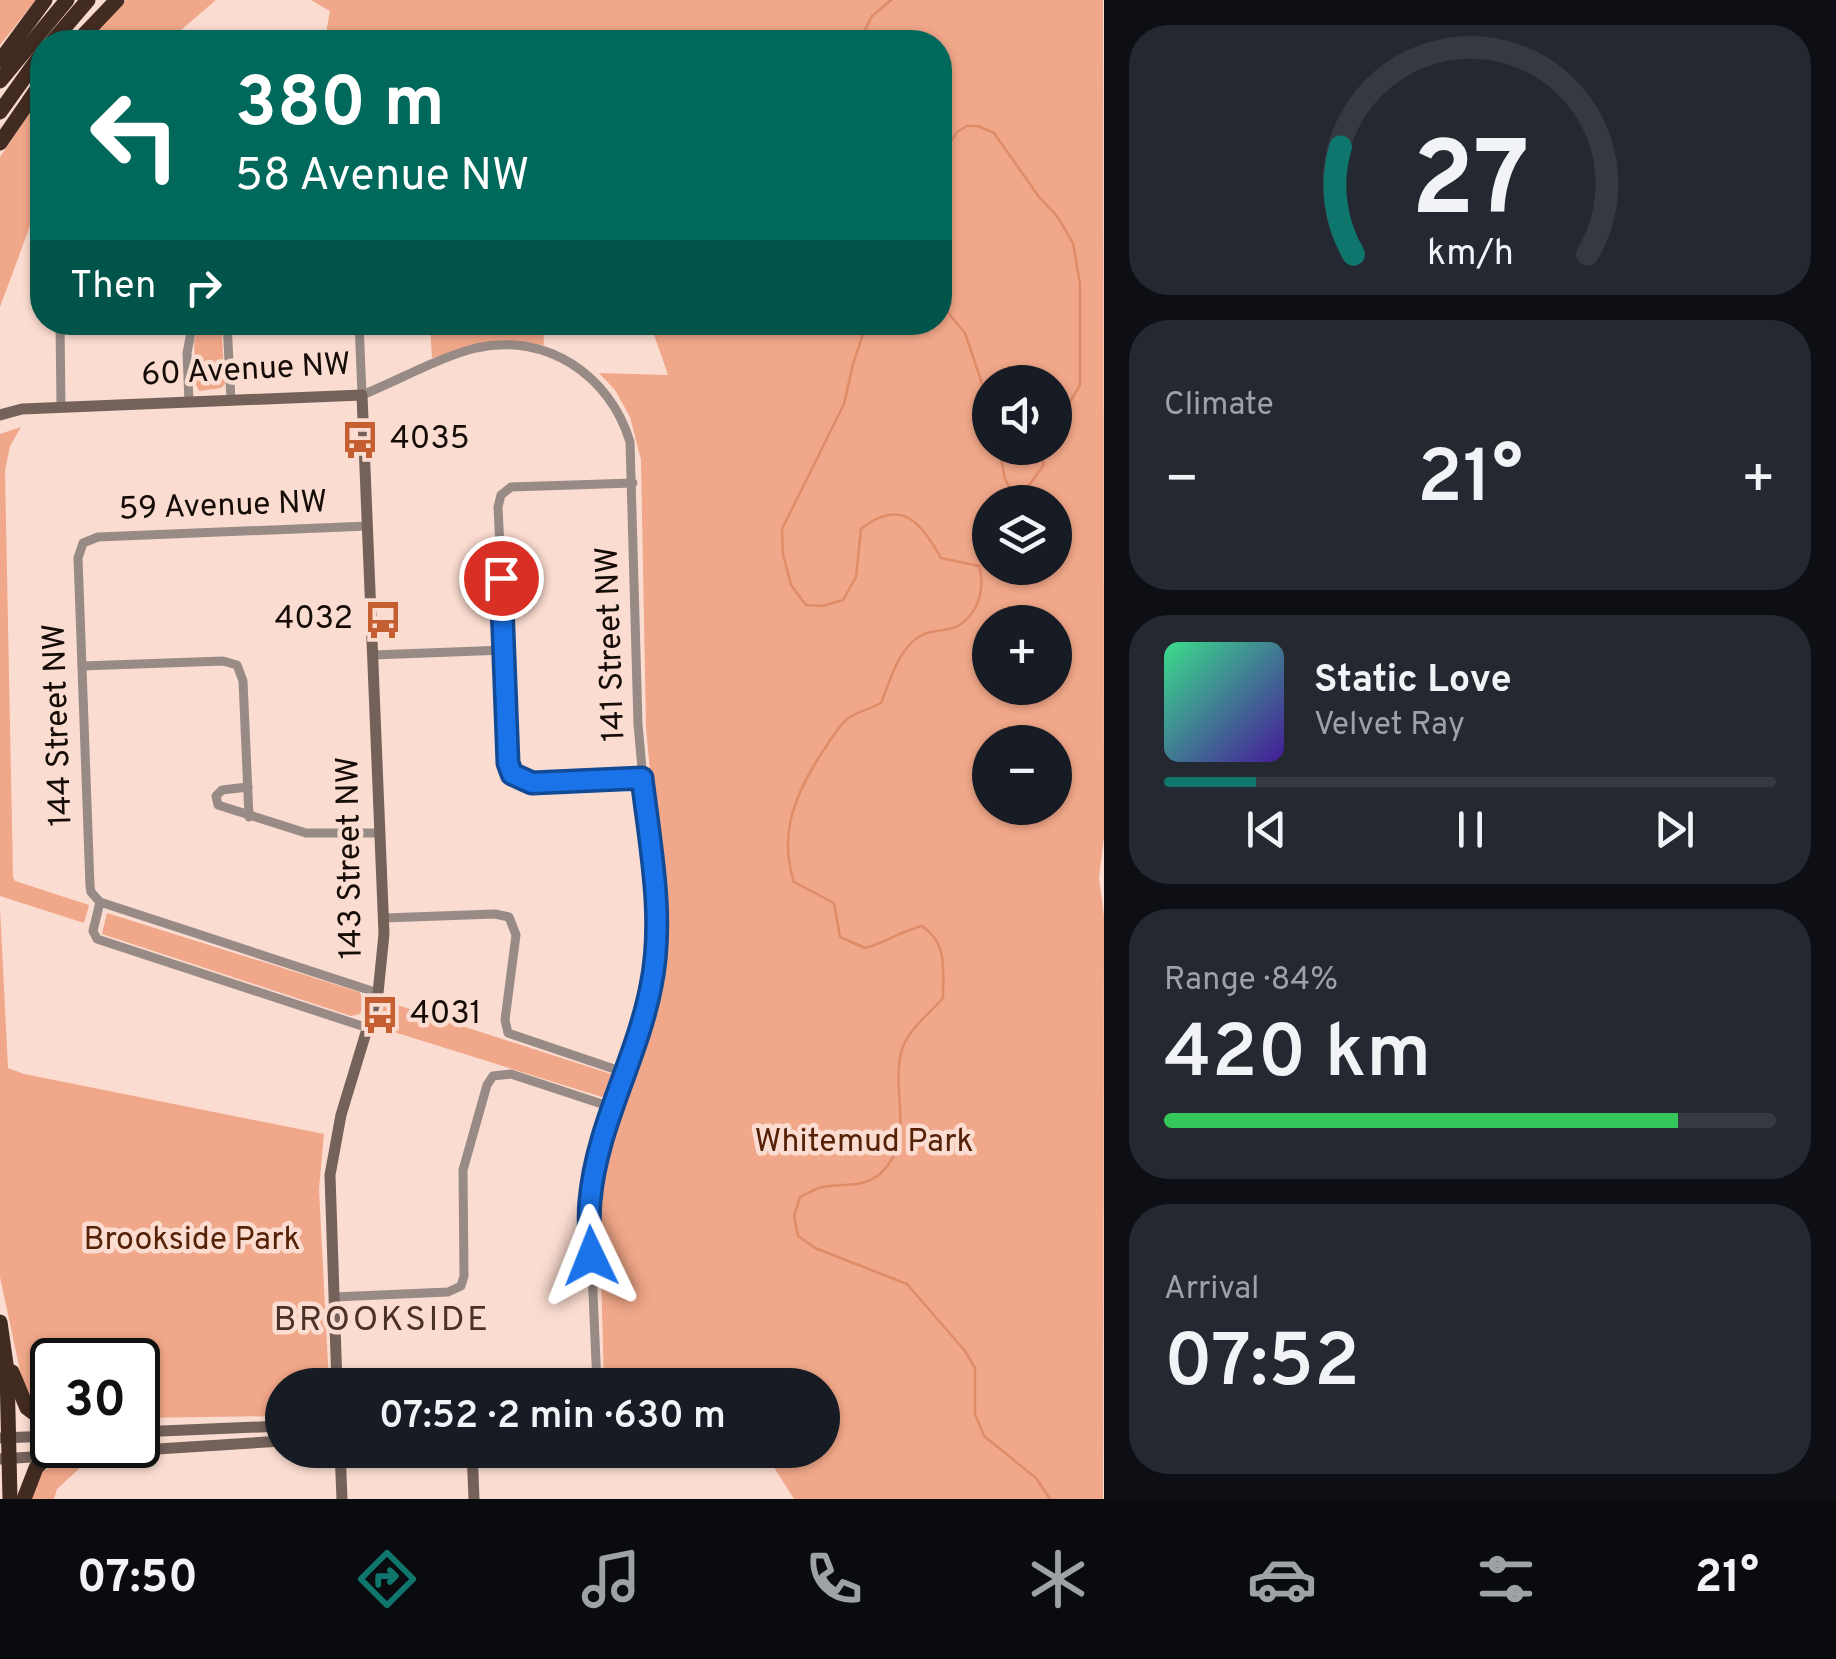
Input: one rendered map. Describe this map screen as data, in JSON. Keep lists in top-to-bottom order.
{
  "streets": {
    "street": [
      "60 Avenue NW",
      "59 Avenue NW",
      "141 Street NW",
      "144 Street NW",
      "143 Street NW"
    ]
  },
  "crossings": [
    ["60 Avenue NW", "141 Street NW"],
    ["60 Avenue NW", "143 Street NW"],
    ["59 Avenue NW", "144 Street NW"],
    ["59 Avenue NW", "143 Street NW"]
  ],
  "districts": ["BROOKSIDE"],
  "parks": ["Whitemud Park", "Brookside Park"],
  "places": {
    "bus stop": ["4035", "4032", "4031"]
  },
  "page": {
    "turn": ["380 m", "58 Avenue NW"],
    "then": "Then",
    "tile": [
      "Climate",
      ["Range · 84%", "420 km"],
      ["Arrival", "07:52"]
    ],
    "map_buttons": ["+", "−"],
    "heat": ["−", "21°", "+"],
    "song": ["Static Love", "Velvet Ray"],
    "limit": "30",
    "trip": "07:52 · 2 min · 630 m",
    "tabs": ["07:50", "21°"],
    "gauge": ["27", "km/h"]
  }
}
